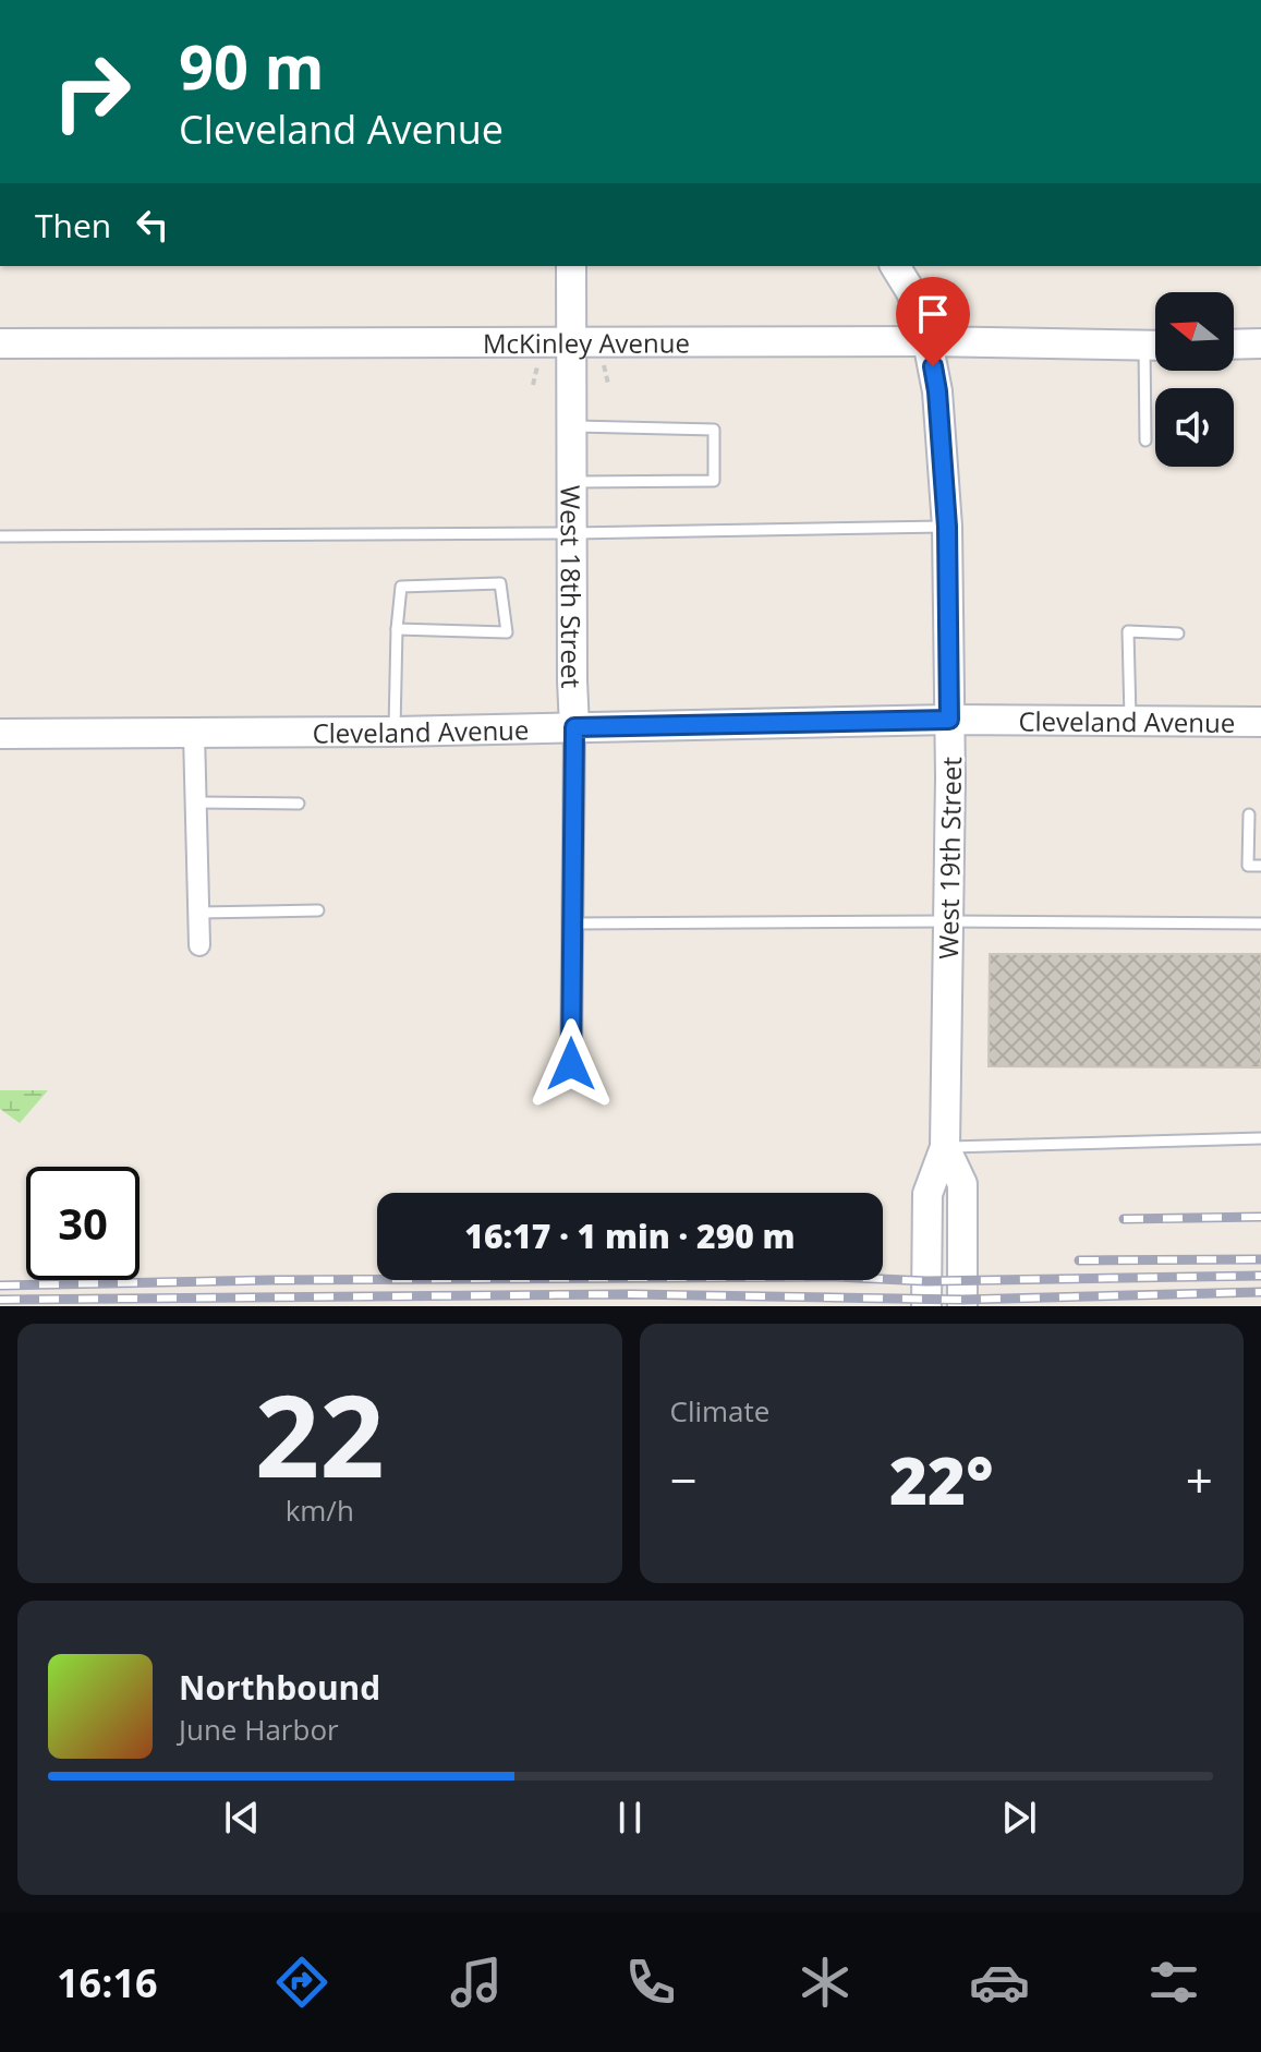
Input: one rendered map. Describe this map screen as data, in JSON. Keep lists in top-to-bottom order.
{
  "streets": {
    "main road": [
      "McKinley Avenue",
      "West 18th Street",
      "Cleveland Avenue",
      "West 19th Street"
    ]
  },
  "crossings": [
    ["McKinley Avenue", "West 18th Street"],
    ["McKinley Avenue", "West 19th Street"],
    ["West 18th Street", "Cleveland Avenue"],
    ["Cleveland Avenue", "West 19th Street"]
  ],
  "north": "left",
  "page": {
    "turn": ["90 m", "Cleveland Avenue"],
    "then": "Then",
    "limit": "30",
    "trip": "16:17 · 1 min · 290 m",
    "tile": [
      ["22", "km/h"],
      "Climate"
    ],
    "heat": ["−", "22°", "+"],
    "song": ["Northbound", "June Harbor"],
    "tabs": "16:16"
  }
}
